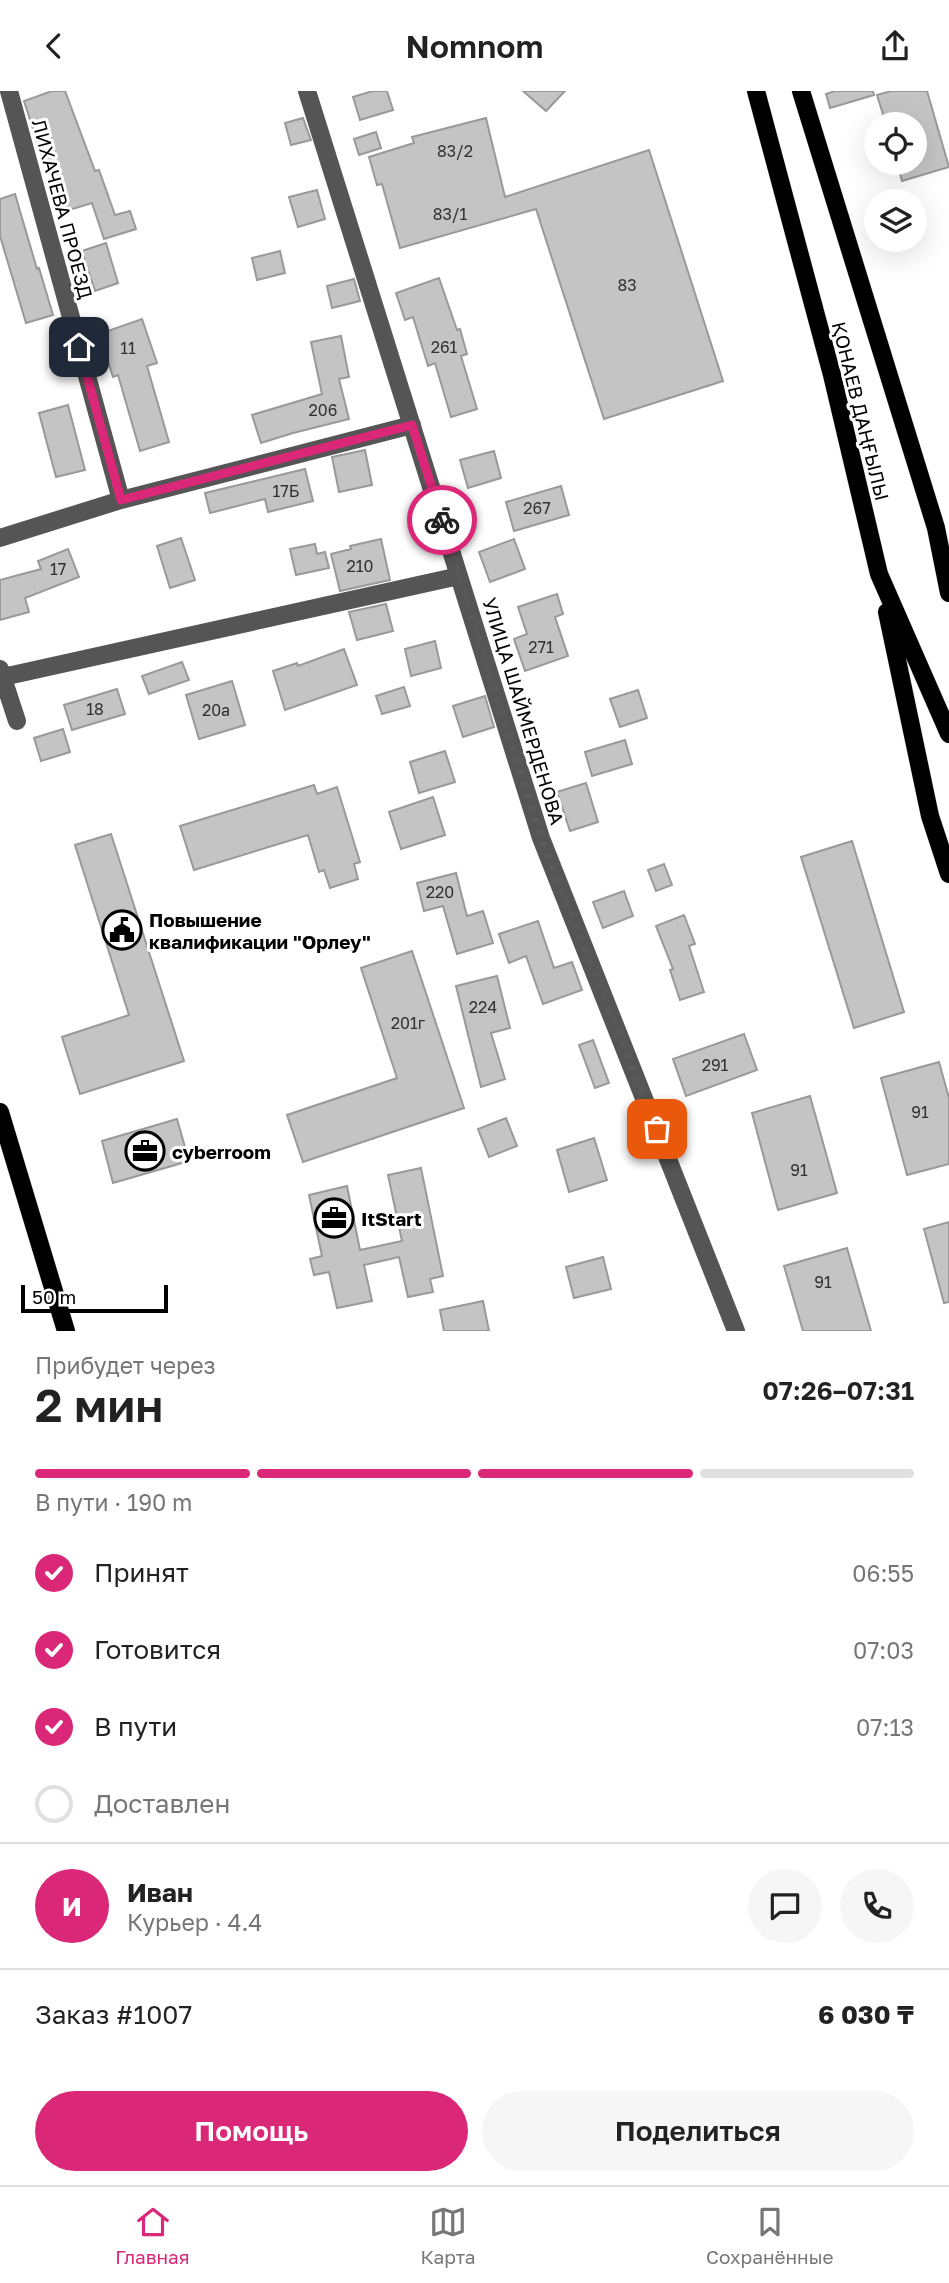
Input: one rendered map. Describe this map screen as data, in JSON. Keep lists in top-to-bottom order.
{
  "streets": {
    "main road": ["ҚОНАЕВ ДАҢҒЫЛЫ"],
    "street": ["ЛИХАЧЕВА ПРОЕЗД", "УЛИЦА ШАЙМЕРДЕНОВА"]
  },
  "places": {
    "public building": ["Повышение квалификации \"Орлеу\""],
    "office": ["cyberroom", "ItStart"]
  },
  "house_numbers": [
    "83/2",
    "83/1",
    "83",
    "261",
    "11",
    "206",
    "17Б",
    "267",
    "210",
    "17",
    "271",
    "18",
    "20а",
    "220",
    "224",
    "201г",
    "291",
    "91",
    "91",
    "91"
  ],
  "scale_bar": "50 m",
  "page": {
    "header": "Nomnom",
    "scale": "50 m",
    "heading": ["2 мин", "Прибудет через", "07:26–07:31"],
    "panel": [
      "Иван",
      "Курьер · 4.4",
      "Заказ #1007",
      "6 030 ₸"
    ],
    "bar": "В пути · 190 m",
    "list": [
      ["Принят", "06:55"],
      ["Готовится", "07:03"],
      ["В пути", "07:13"],
      "Доставлен"
    ],
    "round": "И",
    "buttons": ["Помощь", "Поделиться"],
    "tabs": ["Главная", "Карта", "Сохранённые"]
  }
}
